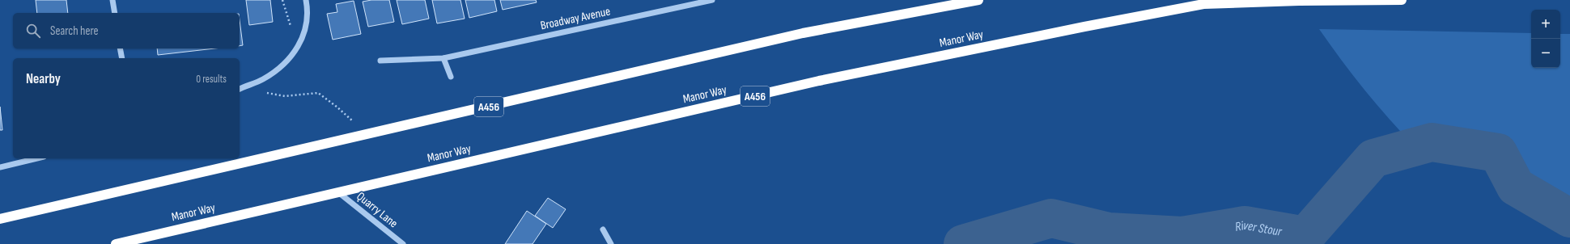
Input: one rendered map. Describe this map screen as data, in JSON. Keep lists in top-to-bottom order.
{
  "streets": {
    "highway": ["Manor Way", "A456"],
    "street": ["Broadway Avenue", "Quarry Lane"]
  },
  "crossings": [
    ["Manor Way", "Quarry Lane"]
  ],
  "water": ["River Stour"],
  "page": {
    "map_buttons": ["+", "−"],
    "search": "Search here",
    "heading": ["Nearby", "0 results"]
  }
}
